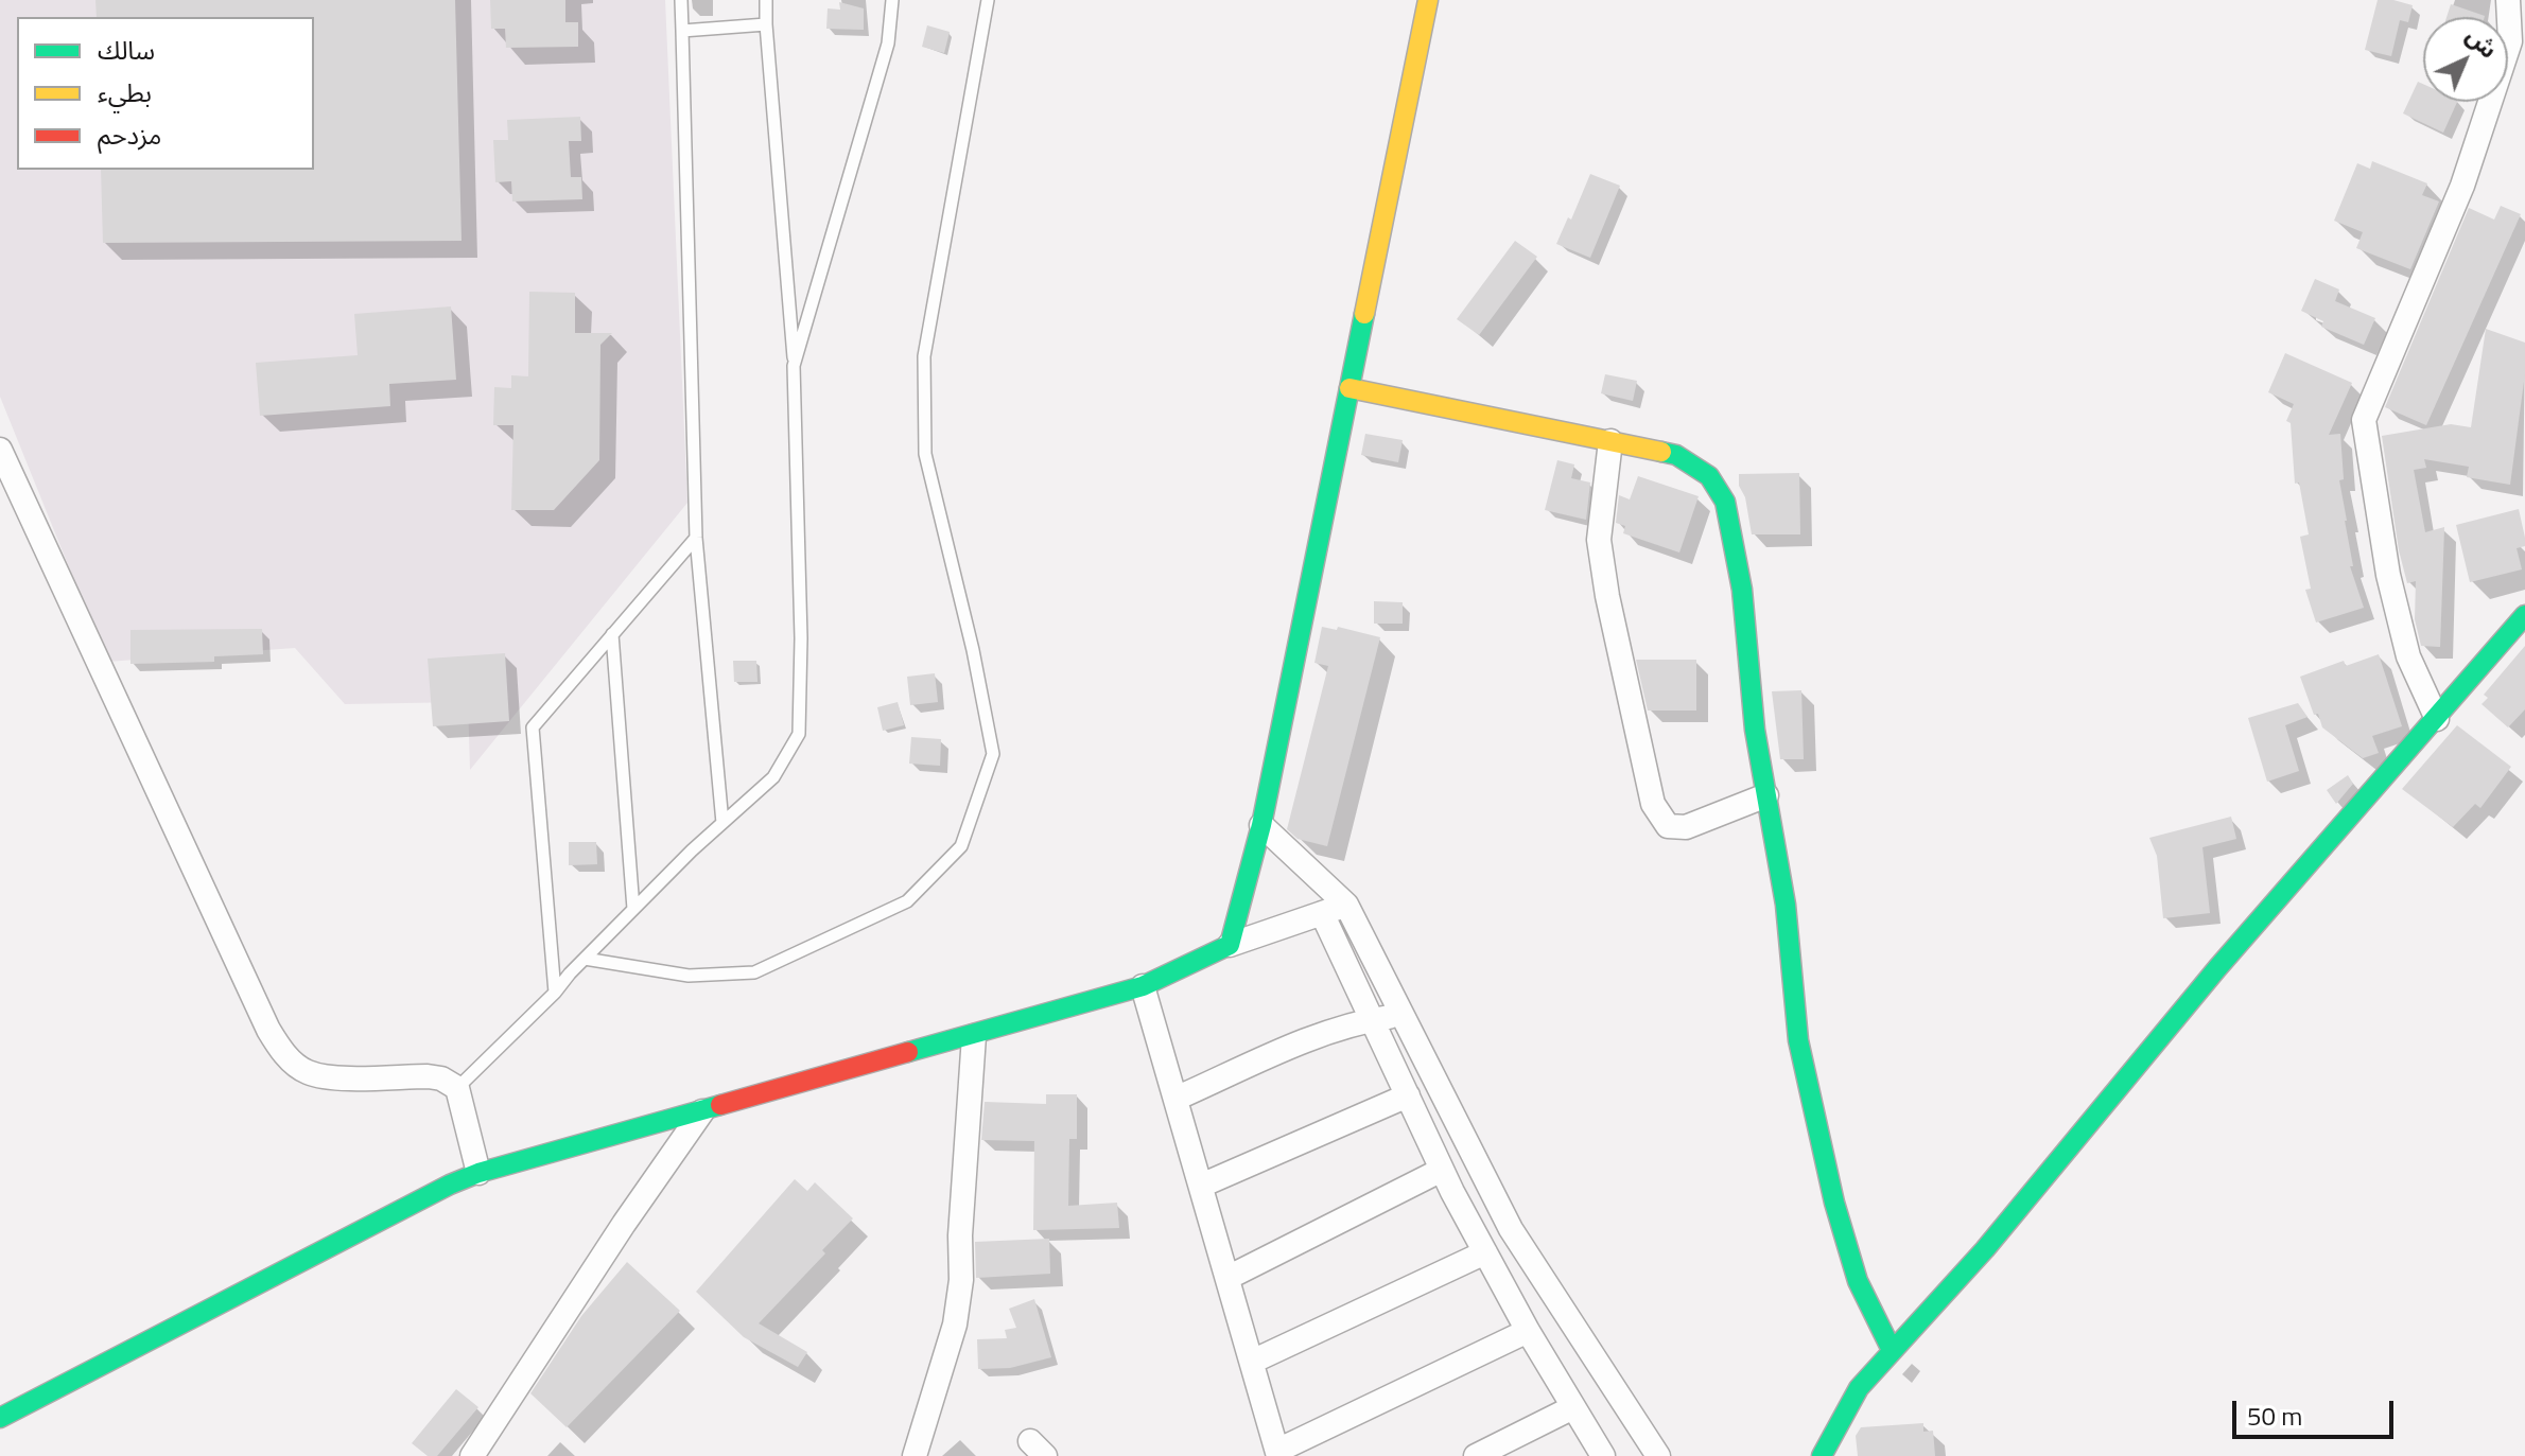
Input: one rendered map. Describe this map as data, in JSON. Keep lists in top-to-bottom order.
{
  "legend": ["سالك", "بطيء", "مزدحم"],
  "scale_bar": "50 m",
  "north": "top right"
}
